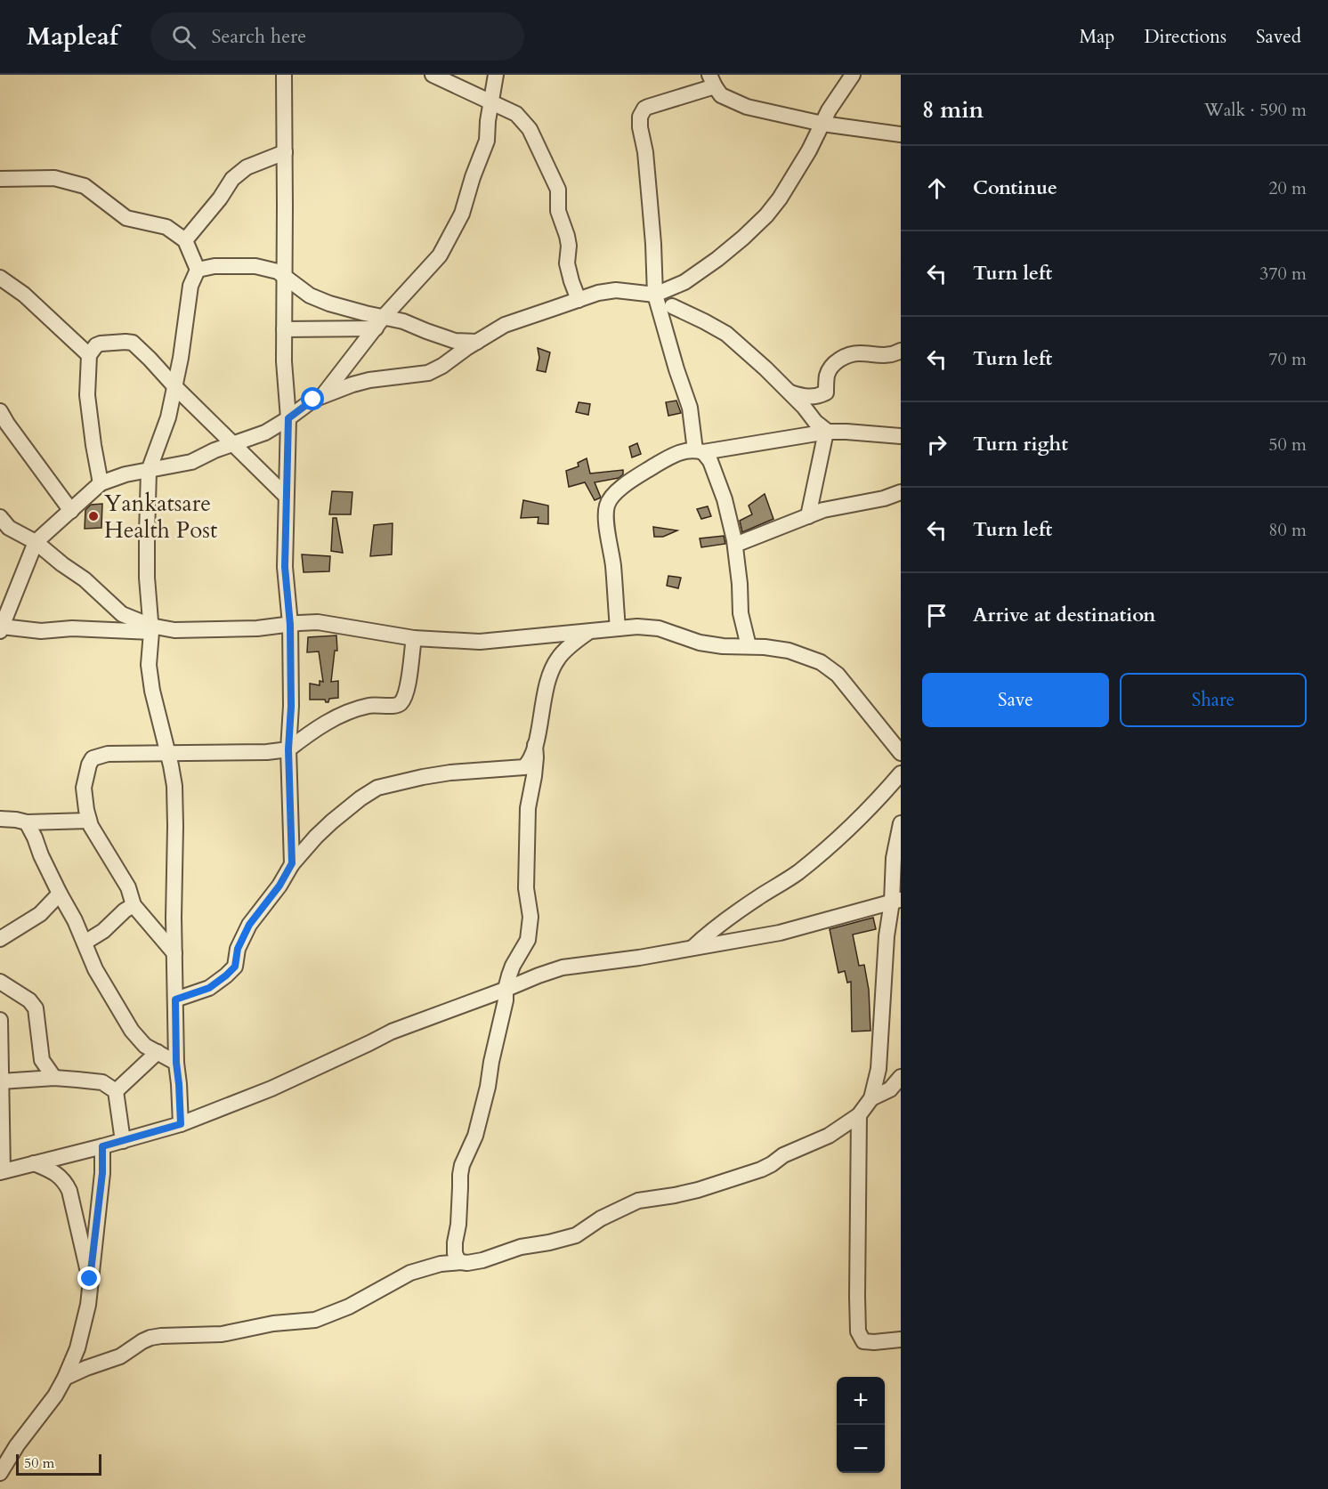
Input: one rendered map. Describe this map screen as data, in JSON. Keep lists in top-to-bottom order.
{
  "places": ["Yankatsare Health Post"],
  "scale_bar": "50 m",
  "page": {
    "header": "Mapleaf",
    "search": "Search here",
    "nav": ["Map", "Directions", "Saved"],
    "heading": ["8 min", "Walk · 590 m"],
    "list": [
      ["Continue", "20 m"],
      ["Turn left", "370 m"],
      ["Turn left", "70 m"],
      ["Turn right", "50 m"],
      ["Turn left", "80 m"],
      "Arrive at destination"
    ],
    "buttons": ["Save", "Share"],
    "map_buttons": ["+", "−"],
    "scale": "50 m"
  }
}
